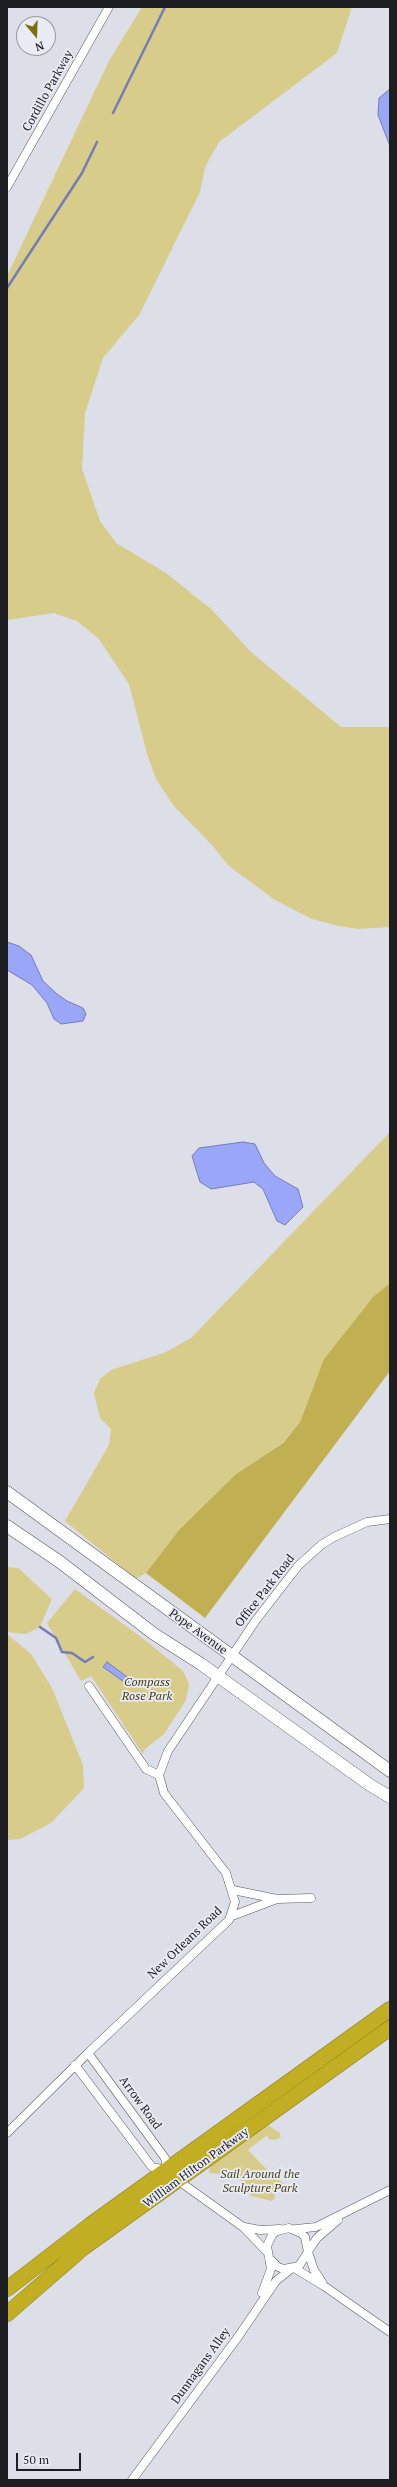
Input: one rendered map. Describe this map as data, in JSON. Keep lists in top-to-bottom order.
{
  "streets": {
    "highway": ["William Hilton Parkway"],
    "main road": ["Pope Avenue"],
    "street": [
      "Cordillo Parkway",
      "Office Park Road",
      "New Orleans Road",
      "Arrow Road",
      "Dunnagans Alley"
    ]
  },
  "crossings": [
    ["Office Park Road", "Pope Avenue"],
    ["New Orleans Road", "Arrow Road"],
    ["Arrow Road", "William Hilton Parkway"],
    ["Arrow Road", "Dunnagans Alley"]
  ],
  "parks": ["Compass Rose Park", "Sail Around the Sculpture Park"],
  "scale_bar": "50 m",
  "north": "bottom"
}
